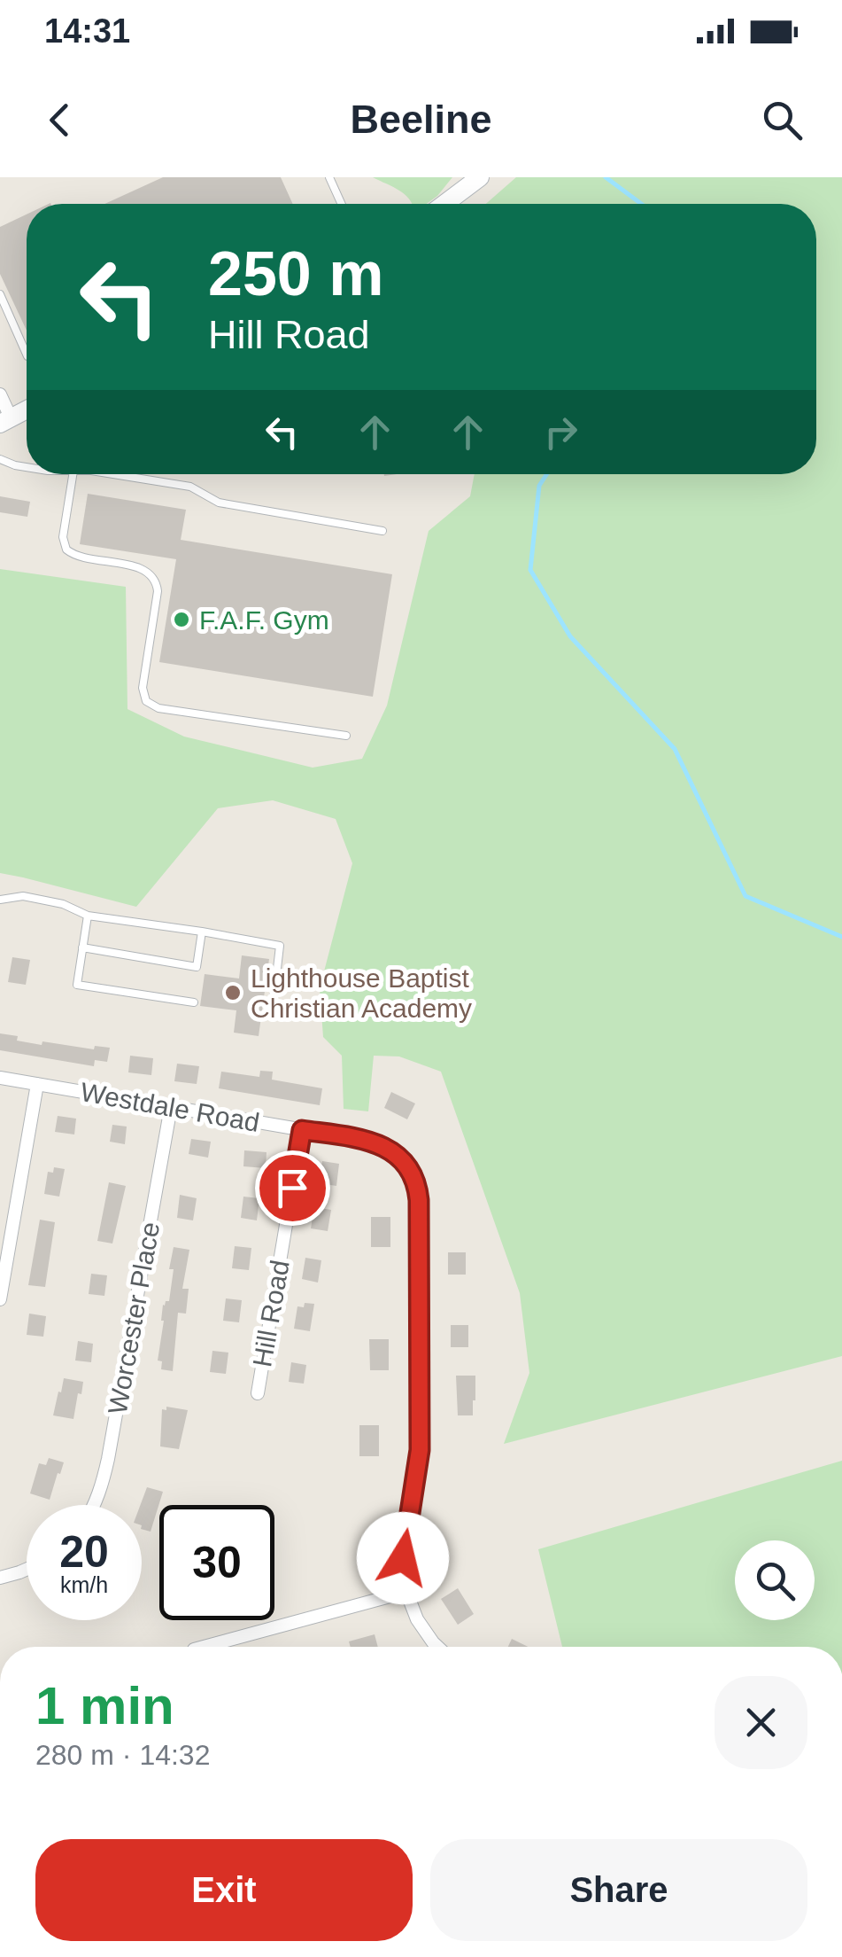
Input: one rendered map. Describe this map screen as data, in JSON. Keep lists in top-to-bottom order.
{
  "streets": {
    "street": ["Westdale Road", "Hill Road", "Worcester Place"]
  },
  "crossings": [
    ["Westdale Road", "Hill Road"],
    ["Westdale Road", "Worcester Place"]
  ],
  "places": ["F.A.F. Gym", "Lighthouse Baptist Christian Academy"],
  "page": {
    "status": "14:31",
    "header": "Beeline",
    "turn": ["250 m", "Hill Road"],
    "speed": "20 km/h",
    "limit": "30",
    "heading": ["1 min", "280 m · 14:32"],
    "buttons": ["Exit", "Share"]
  }
}
